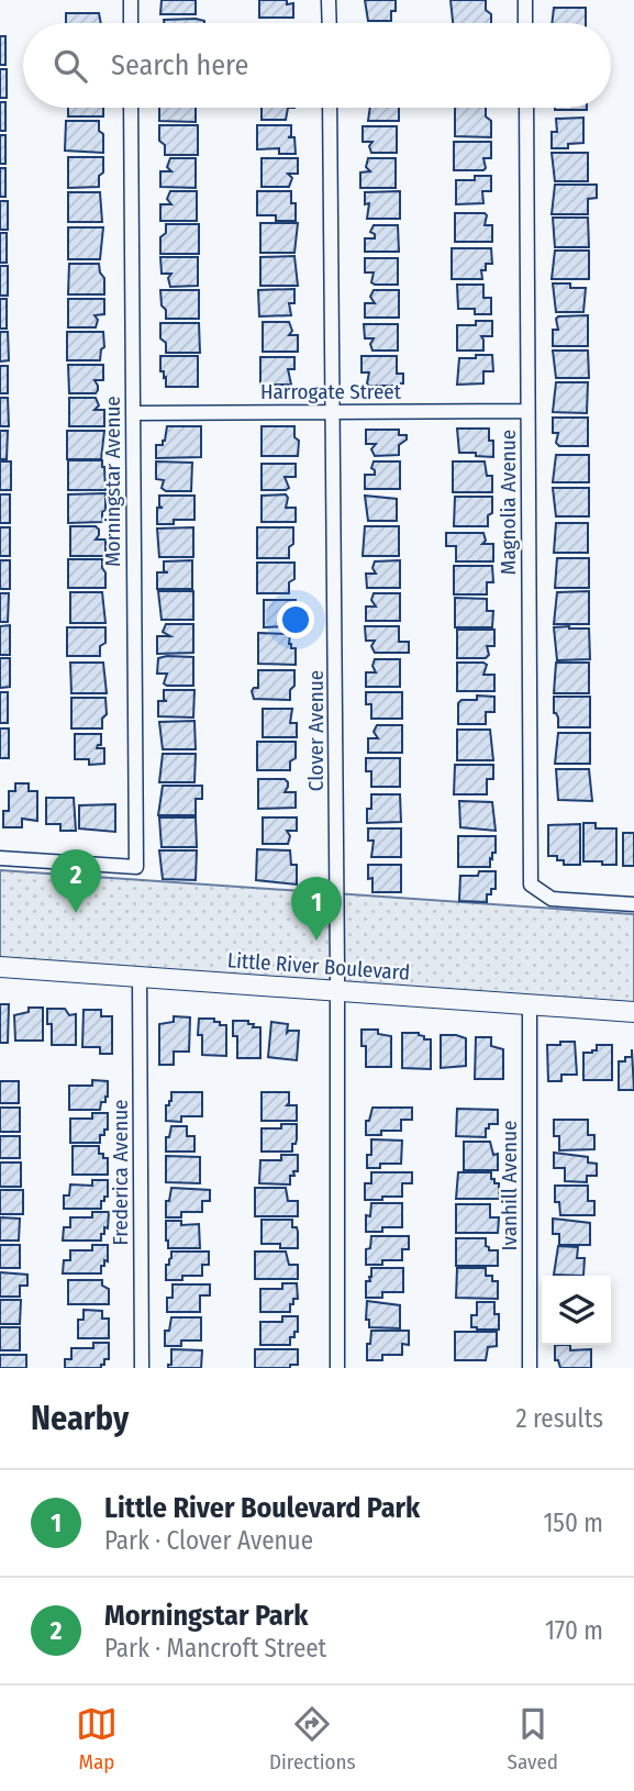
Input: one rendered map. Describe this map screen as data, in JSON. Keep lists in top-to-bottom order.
{
  "streets": {
    "street": [
      "Harrogate Street",
      "Morningstar Avenue",
      "Magnolia Avenue",
      "Clover Avenue",
      "Little River Boulevard",
      "Frederica Avenue",
      "Ivanhill Avenue"
    ]
  },
  "crossings": [
    ["Harrogate Street", "Morningstar Avenue"],
    ["Harrogate Street", "Magnolia Avenue"],
    ["Harrogate Street", "Clover Avenue"],
    ["Clover Avenue", "Little River Boulevard"],
    ["Little River Boulevard", "Frederica Avenue"],
    ["Little River Boulevard", "Ivanhill Avenue"]
  ],
  "page": {
    "search": "Search here",
    "pins": ["2", "1"],
    "heading": ["Nearby", "2 results"],
    "list": [
      {
        "mark": "1",
        "name": "Little River Boulevard Park",
        "note": "Park · Clover Avenue",
        "value": "150 m"
      },
      {
        "mark": "2",
        "name": "Morningstar Park",
        "note": "Park · Mancroft Street",
        "value": "170 m"
      }
    ],
    "nav": ["Map", "Directions", "Saved"]
  }
}
